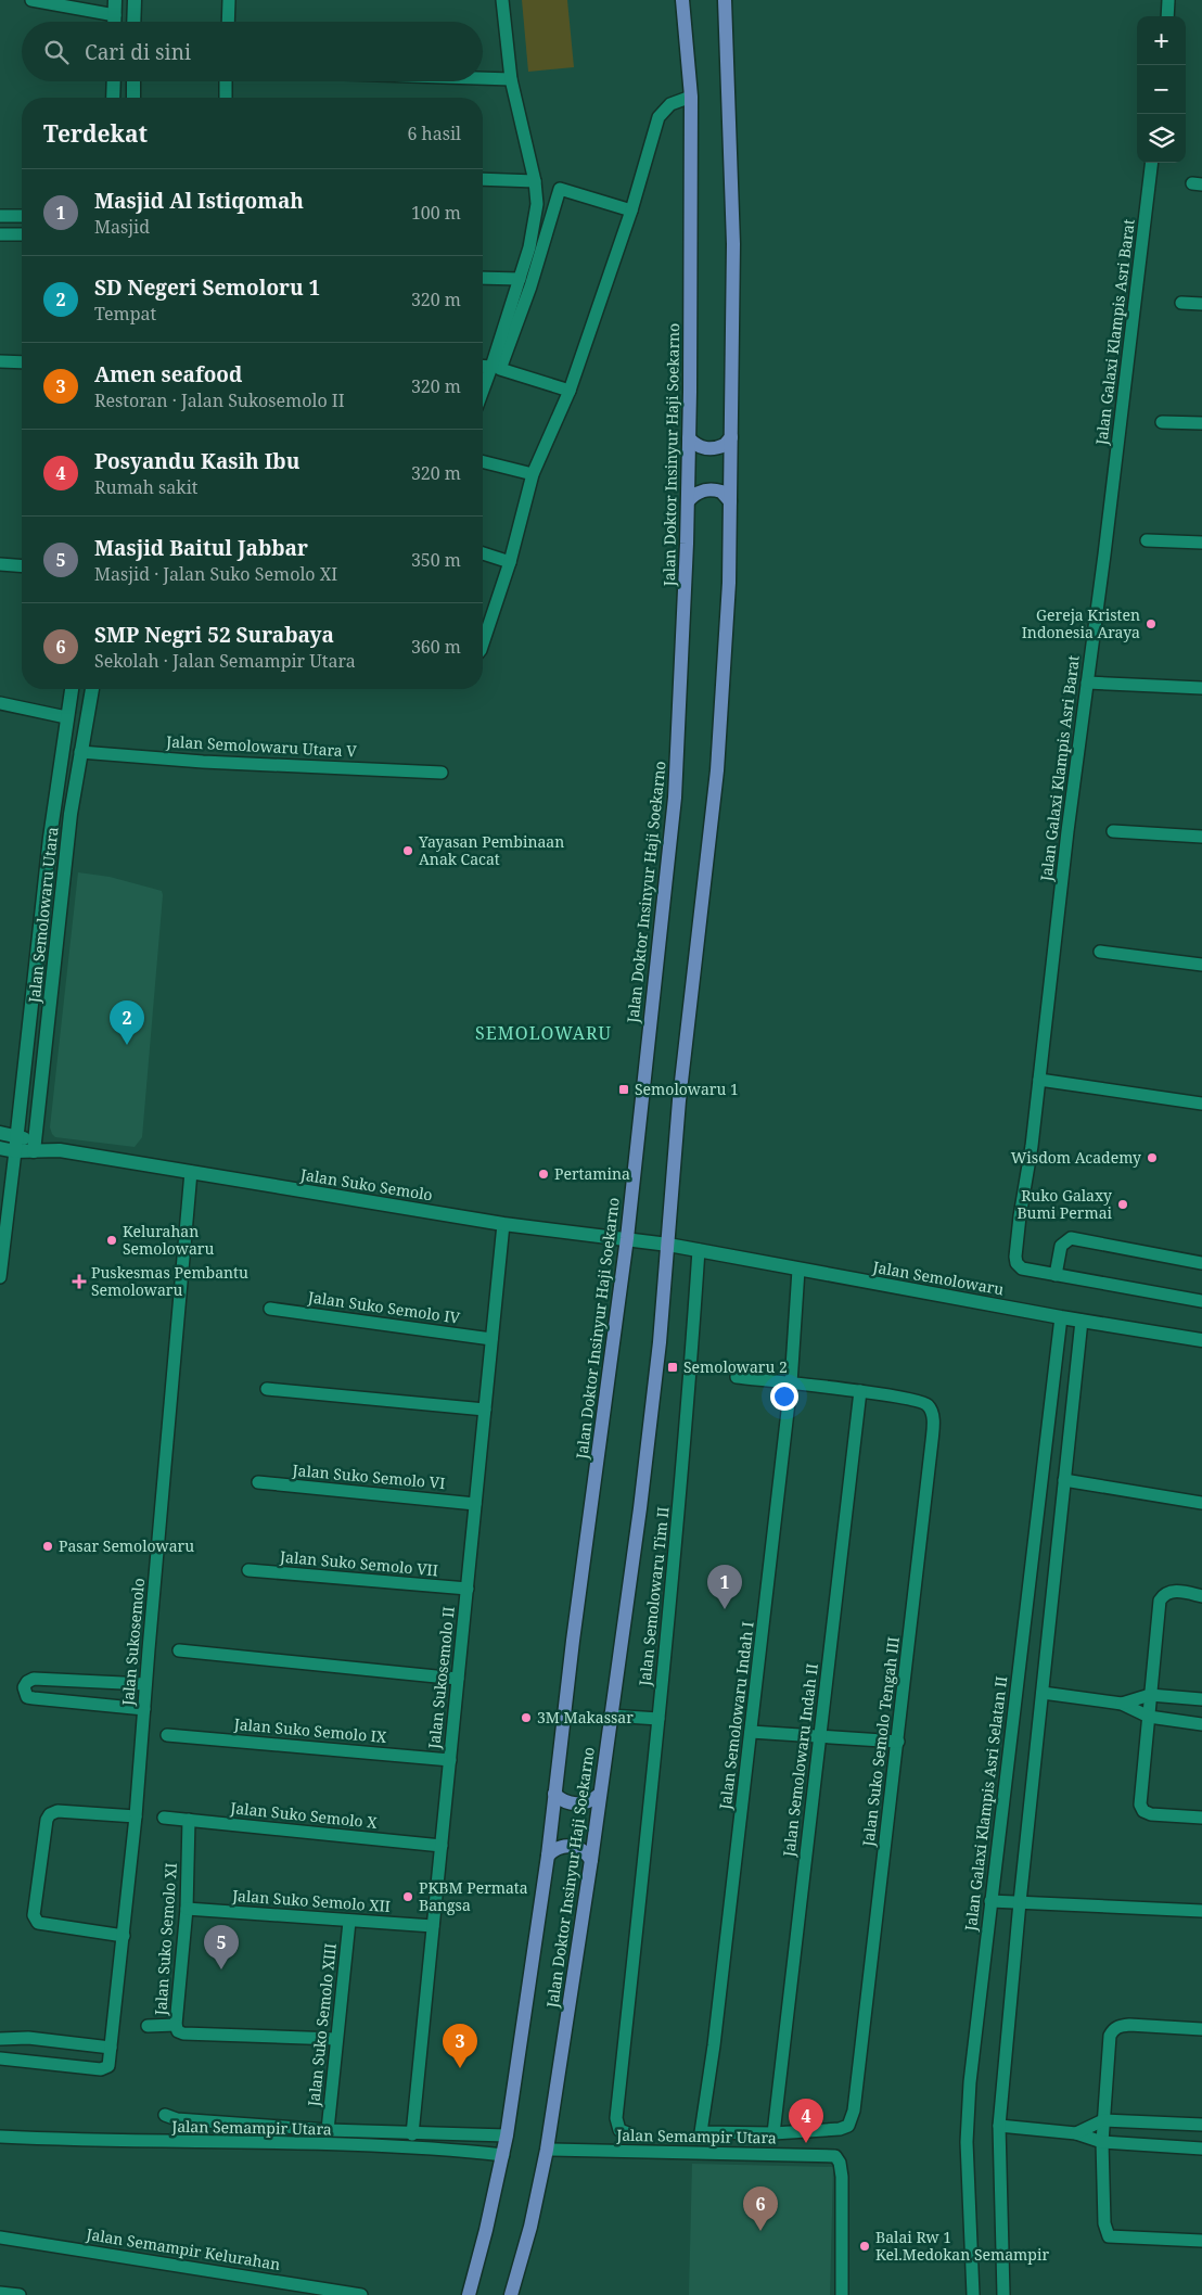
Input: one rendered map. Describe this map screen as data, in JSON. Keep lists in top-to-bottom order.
{
  "streets": {
    "main road": [
      "Jalan Doktor Insinyur Haji Soekarno",
      "Jalan Semolowaru Utara",
      "Jalan Suko Semolo",
      "Jalan Semolowaru"
    ],
    "street": [
      "Jalan Galaxi Klampis Asri Barat",
      "Jalan Semolowaru Utara V",
      "Jalan Suko Semolo IV",
      "Jalan Suko Semolo VI",
      "Jalan Suko Semolo VII",
      "Jalan Semolowaru Tim II",
      "Jalan Sukosemolo",
      "Jalan Sukosemolo II",
      "Jalan Semolowaru Indah I",
      "Jalan Suko Semolo IX",
      "Jalan Suko Semolo Tengah III",
      "Jalan Semolowaru Indah II",
      "Jalan Galaxi Klampis Asri Selatan II",
      "Jalan Suko Semolo X",
      "Jalan Suko Semolo XII",
      "Jalan Suko Semolo XI",
      "Jalan Suko Semolo XIII",
      "Jalan Semampir Utara",
      "Jalan Semampir Kelurahan"
    ]
  },
  "crossings": [
    ["Jalan Doktor Insinyur Haji Soekarno", "Jalan Suko Semolo"],
    ["Jalan Doktor Insinyur Haji Soekarno", "Jalan Semolowaru"],
    ["Jalan Doktor Insinyur Haji Soekarno", "Jalan Semampir Utara"],
    ["Jalan Semolowaru Utara V", "Jalan Semolowaru Utara"],
    ["Jalan Semolowaru Utara", "Jalan Suko Semolo"],
    ["Jalan Suko Semolo", "Jalan Semolowaru"],
    ["Jalan Suko Semolo", "Jalan Sukosemolo"],
    ["Jalan Suko Semolo", "Jalan Sukosemolo II"],
    ["Jalan Semolowaru", "Jalan Semolowaru Tim II"],
    ["Jalan Semolowaru", "Jalan Semolowaru Indah I"],
    ["Jalan Semolowaru", "Jalan Galaxi Klampis Asri Selatan II"],
    ["Jalan Suko Semolo IV", "Jalan Sukosemolo II"],
    ["Jalan Suko Semolo VI", "Jalan Sukosemolo II"],
    ["Jalan Suko Semolo VII", "Jalan Sukosemolo II"],
    ["Jalan Sukosemolo II", "Jalan Suko Semolo IX"],
    ["Jalan Sukosemolo II", "Jalan Suko Semolo X"],
    ["Jalan Sukosemolo II", "Jalan Suko Semolo XII"],
    ["Jalan Semolowaru Indah I", "Jalan Suko Semolo Tengah III"],
    ["Jalan Suko Semolo Tengah III", "Jalan Semolowaru Indah II"],
    ["Jalan Suko Semolo X", "Jalan Suko Semolo XI"],
    ["Jalan Suko Semolo XII", "Jalan Suko Semolo XI"],
    ["Jalan Suko Semolo XII", "Jalan Suko Semolo XIII"],
    ["Jalan Suko Semolo XI", "Jalan Suko Semolo XIII"]
  ],
  "districts": ["SEMOLOWARU"],
  "places": {
    "other": [
      "Gereja Kristen Indonesia Araya",
      "Yayasan Pembinaan Anak Cacat",
      "Wisdom Academy",
      "Pertamina",
      "Ruko Galaxy Bumi Permai",
      "Kelurahan Semolowaru",
      "Pasar Semolowaru",
      "3M Makassar",
      "PKBM Permata Bangsa",
      "Balai Rw 1 Kel.Medokan Semampir"
    ],
    "transit": ["Semolowaru 1", "Semolowaru 2"],
    "health": ["Puskesmas Pembantu Semolowaru"]
  },
  "page": {
    "map_buttons": ["+", "−"],
    "search": "Cari di sini",
    "heading": ["Terdekat", "6 hasil"],
    "list": [
      {
        "mark": "1",
        "name": "Masjid Al Istiqomah",
        "note": "Masjid",
        "value": "100 m"
      },
      {
        "mark": "2",
        "name": "SD Negeri Semoloru 1",
        "note": "Tempat",
        "value": "320 m"
      },
      {
        "mark": "3",
        "name": "Amen seafood",
        "note": "Restoran · Jalan Sukosemolo II",
        "value": "320 m"
      },
      {
        "mark": "4",
        "name": "Posyandu Kasih Ibu",
        "note": "Rumah sakit",
        "value": "320 m"
      },
      {
        "mark": "5",
        "name": "Masjid Baitul Jabbar",
        "note": "Masjid · Jalan Suko Semolo XI",
        "value": "350 m"
      },
      {
        "mark": "6",
        "name": "SMP Negri 52 Surabaya",
        "note": "Sekolah · Jalan Semampir Utara",
        "value": "360 m"
      }
    ],
    "pins": [
      "2",
      "1",
      "5",
      "3",
      "4",
      "6"
    ]
  }
}
